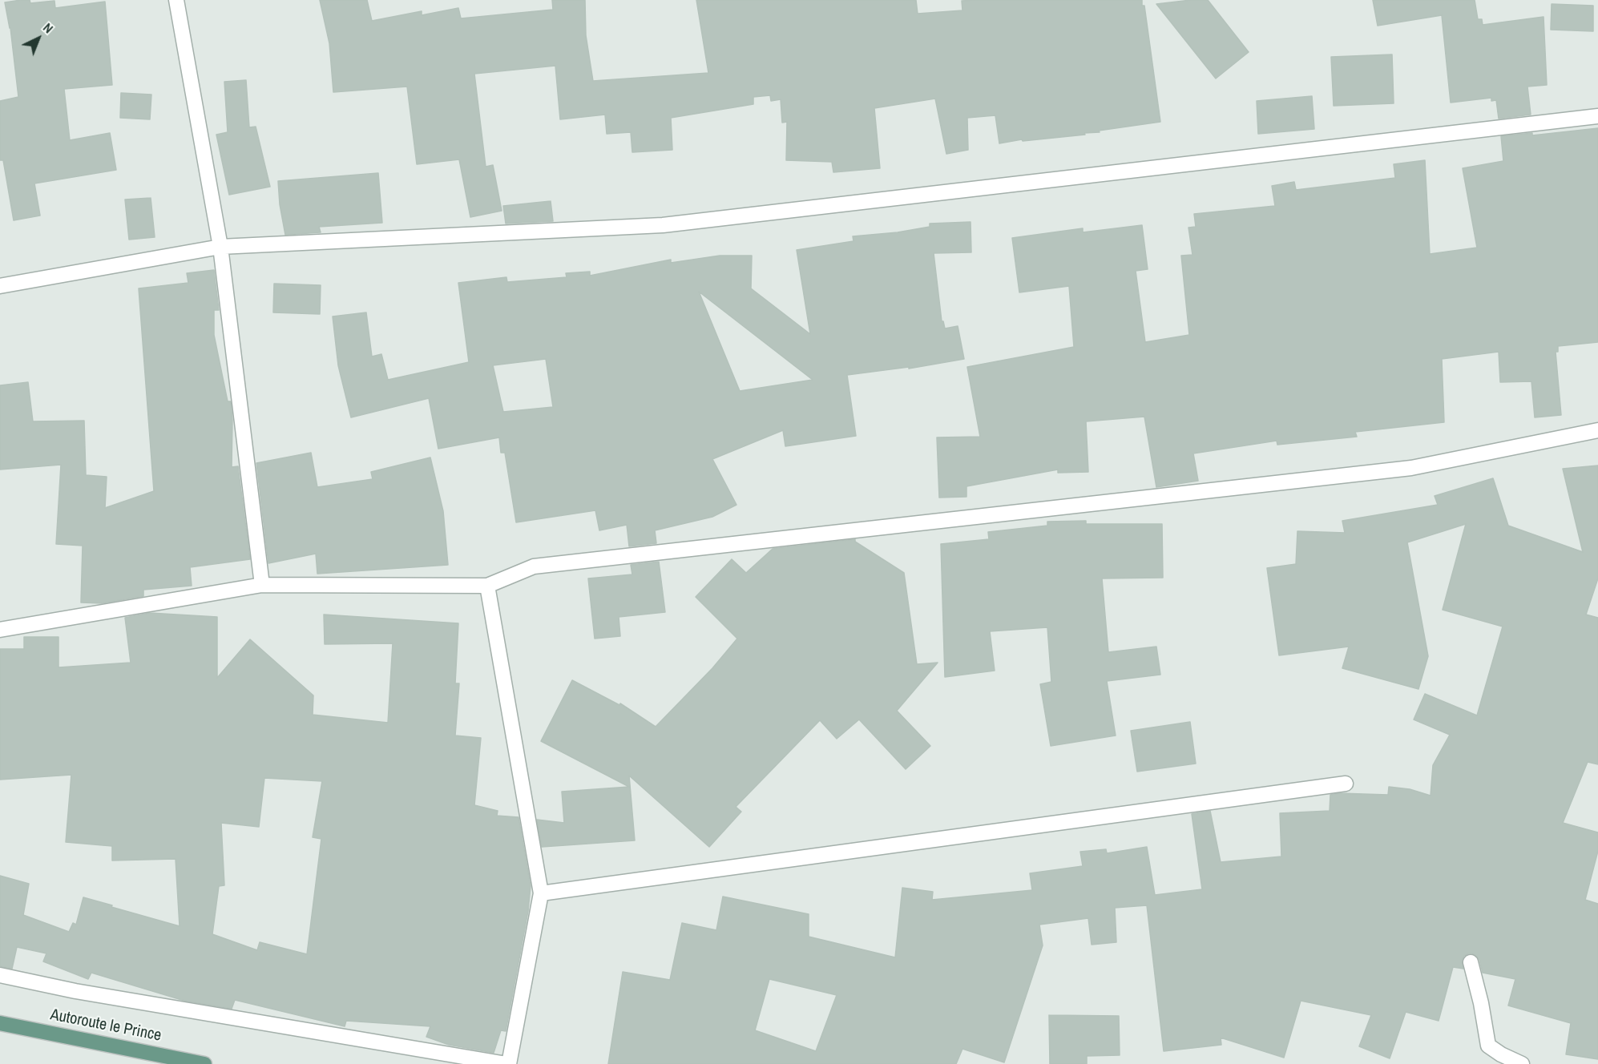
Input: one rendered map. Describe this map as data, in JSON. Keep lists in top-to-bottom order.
{
  "streets": {
    "main road": ["Autoroute le Prince"]
  },
  "north": "top right"
}
